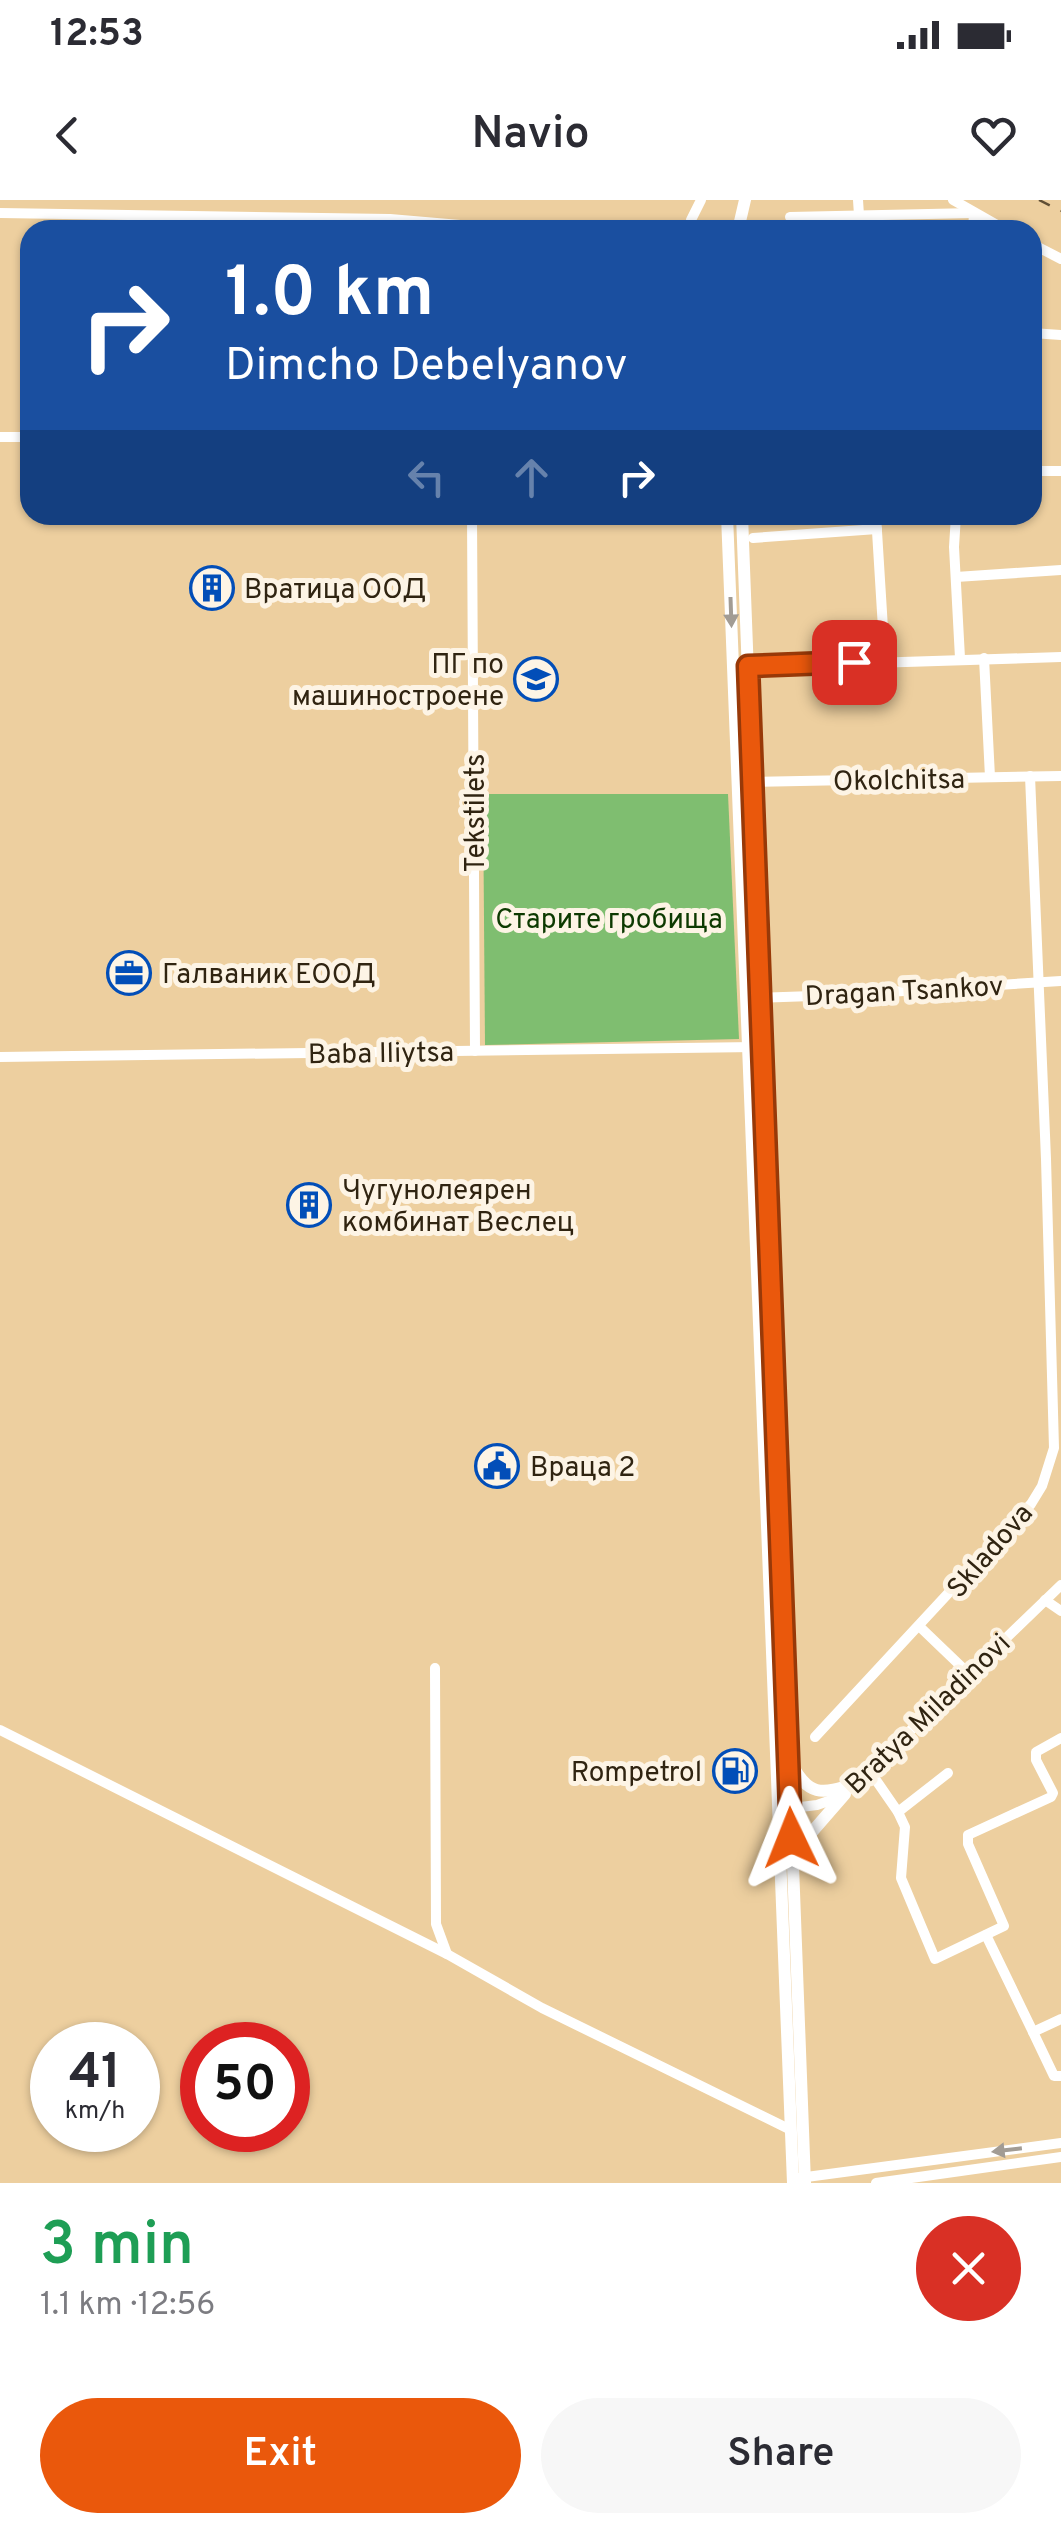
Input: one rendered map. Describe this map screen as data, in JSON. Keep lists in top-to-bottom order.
{
  "streets": {
    "street": [
      "Okolchitsa",
      "Tekstilets",
      "Dragan Tsankov",
      "Baba Iliytsa",
      "Skladova",
      "Bratya Miladinovi"
    ]
  },
  "crossings": [
    ["Okolchitsa", "Skladova"],
    ["Tekstilets", "Baba Iliytsa"],
    ["Dragan Tsankov", "Skladova"]
  ],
  "parks": ["Старите гробища"],
  "places": {
    "building": ["Вратица ООД", "Чугунолеярен комбинат Веслец"],
    "school or university": ["ПГ по машиностроене"],
    "office": ["Галваник ЕООД"],
    "public building": ["Враца 2"],
    "fuel station": ["Rompetrol"]
  },
  "page": {
    "status": "12:53",
    "header": "Navio",
    "turn": ["1.0 km", "Dimcho Debelyanov"],
    "speed": "41 km/h",
    "limit": "50",
    "heading": ["3 min", "1.1 km · 12:56"],
    "buttons": ["Exit", "Share"]
  }
}
